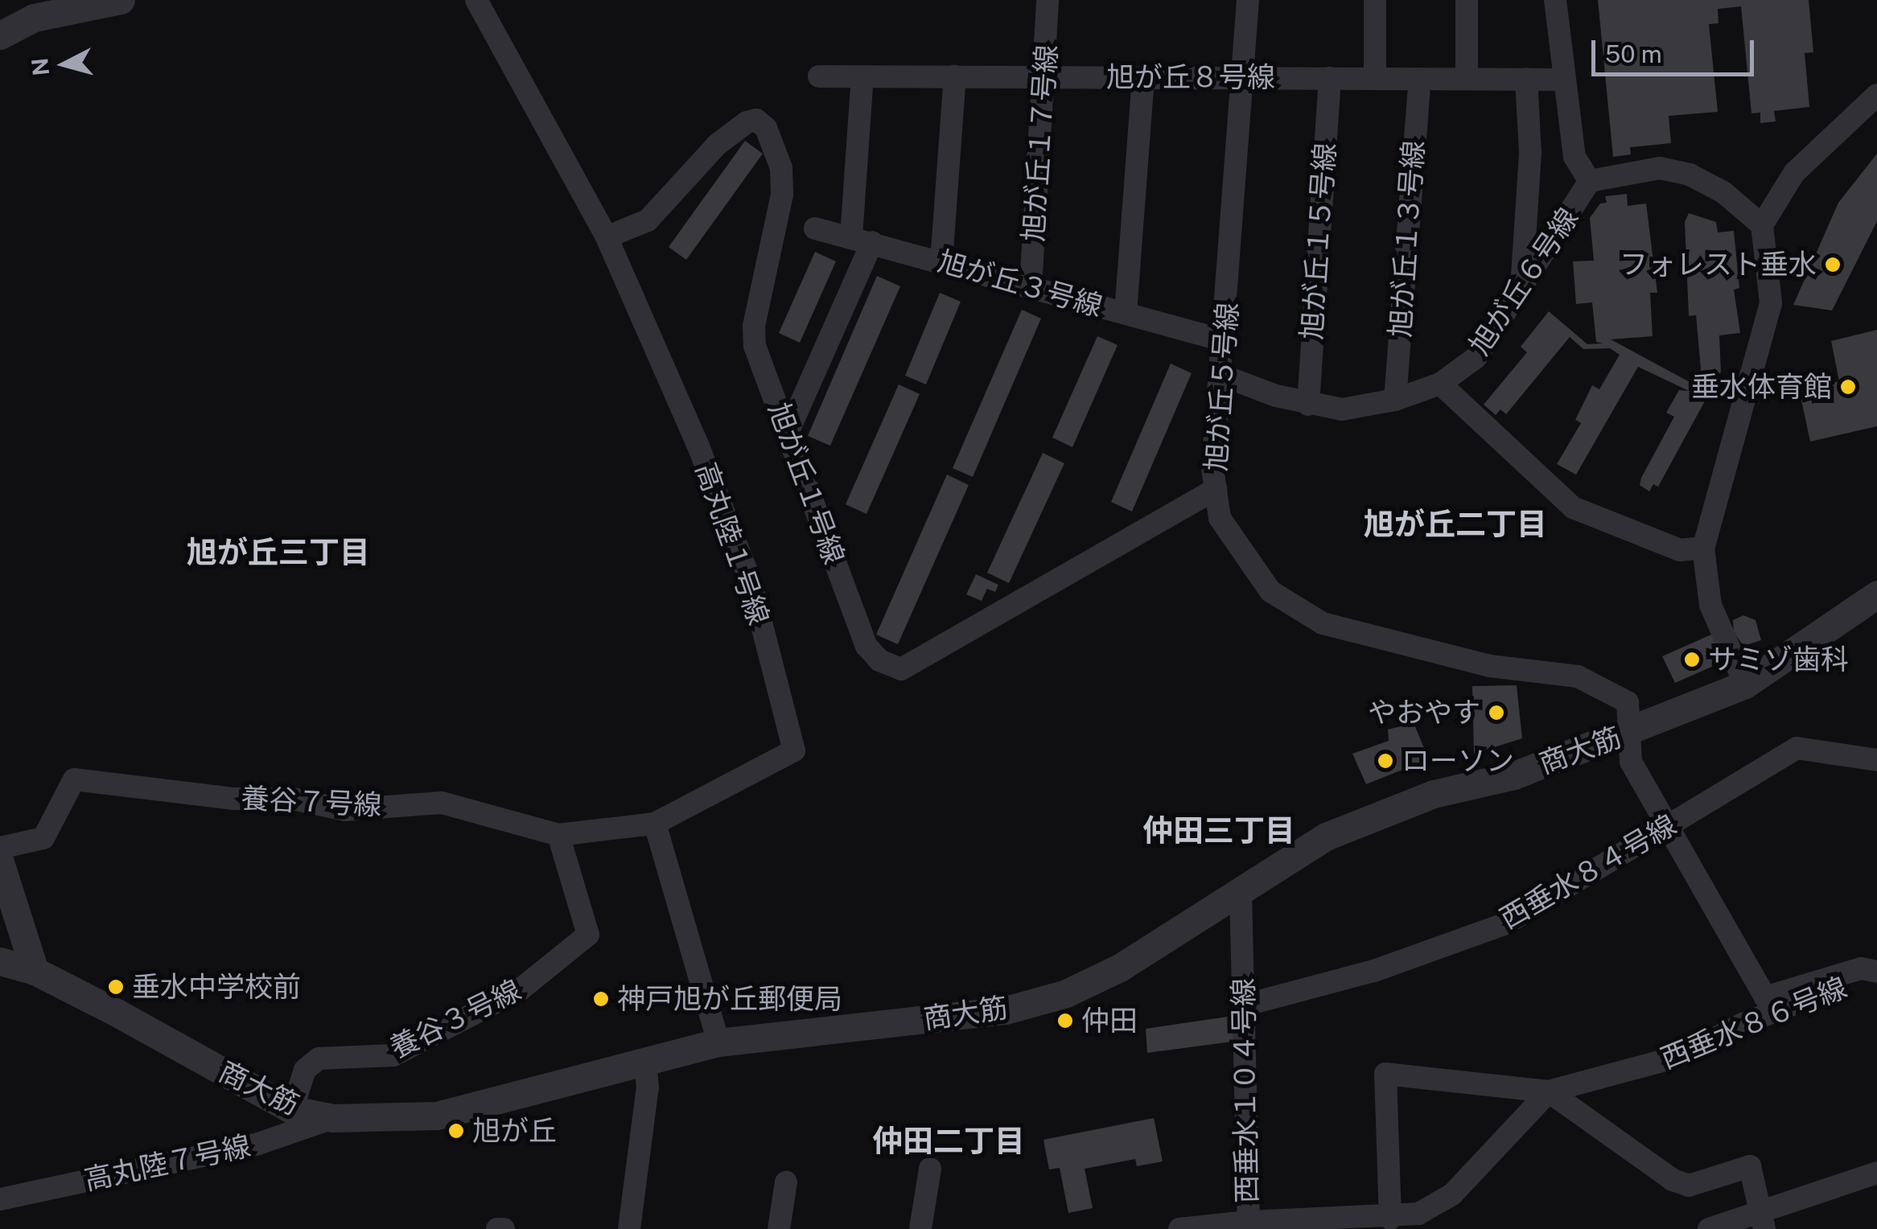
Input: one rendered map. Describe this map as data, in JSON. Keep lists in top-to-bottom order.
{
  "streets": {
    "street": [
      "旭が丘８号線",
      "旭が丘１７号線",
      "旭が丘１３号線",
      "旭が丘１５号線",
      "旭が丘６号線",
      "旭が丘３号線",
      "旭が丘５号線",
      "旭が丘１号線",
      "高丸陸１号線",
      "商大筋",
      "養谷７号線",
      "西垂水８４号線",
      "養谷３号線",
      "西垂水８６号線",
      "西垂水１０４号線",
      "高丸陸７号線"
    ]
  },
  "crossings": [
    ["旭が丘８号線", "旭が丘１７号線"],
    ["旭が丘８号線", "旭が丘１３号線"],
    ["旭が丘８号線", "旭が丘１５号線"],
    ["旭が丘８号線", "旭が丘５号線"],
    ["旭が丘１７号線", "旭が丘３号線"],
    ["旭が丘１３号線", "旭が丘６号線"],
    ["旭が丘１５号線", "旭が丘６号線"],
    ["旭が丘６号線", "旭が丘５号線"],
    ["旭が丘３号線", "旭が丘５号線"],
    ["旭が丘５号線", "旭が丘１号線"],
    ["旭が丘５号線", "商大筋"],
    ["旭が丘１号線", "高丸陸１号線"],
    ["高丸陸１号線", "養谷７号線"],
    ["商大筋", "養谷３号線"],
    ["商大筋", "西垂水１０４号線"],
    ["商大筋", "高丸陸７号線"],
    ["養谷７号線", "養谷３号線"],
    ["西垂水８４号線", "西垂水１０４号線"]
  ],
  "districts": [
    "旭が丘二丁目",
    "旭が丘三丁目",
    "仲田三丁目",
    "仲田二丁目"
  ],
  "places": [
    "フォレスト垂水",
    "垂水体育館",
    "サミゾ歯科",
    "やおやす",
    "ローソン",
    "垂水中学校前",
    "神戸旭が丘郵便局",
    "仲田",
    "旭が丘"
  ],
  "scale_bar": "50 m",
  "north": "left"
}
